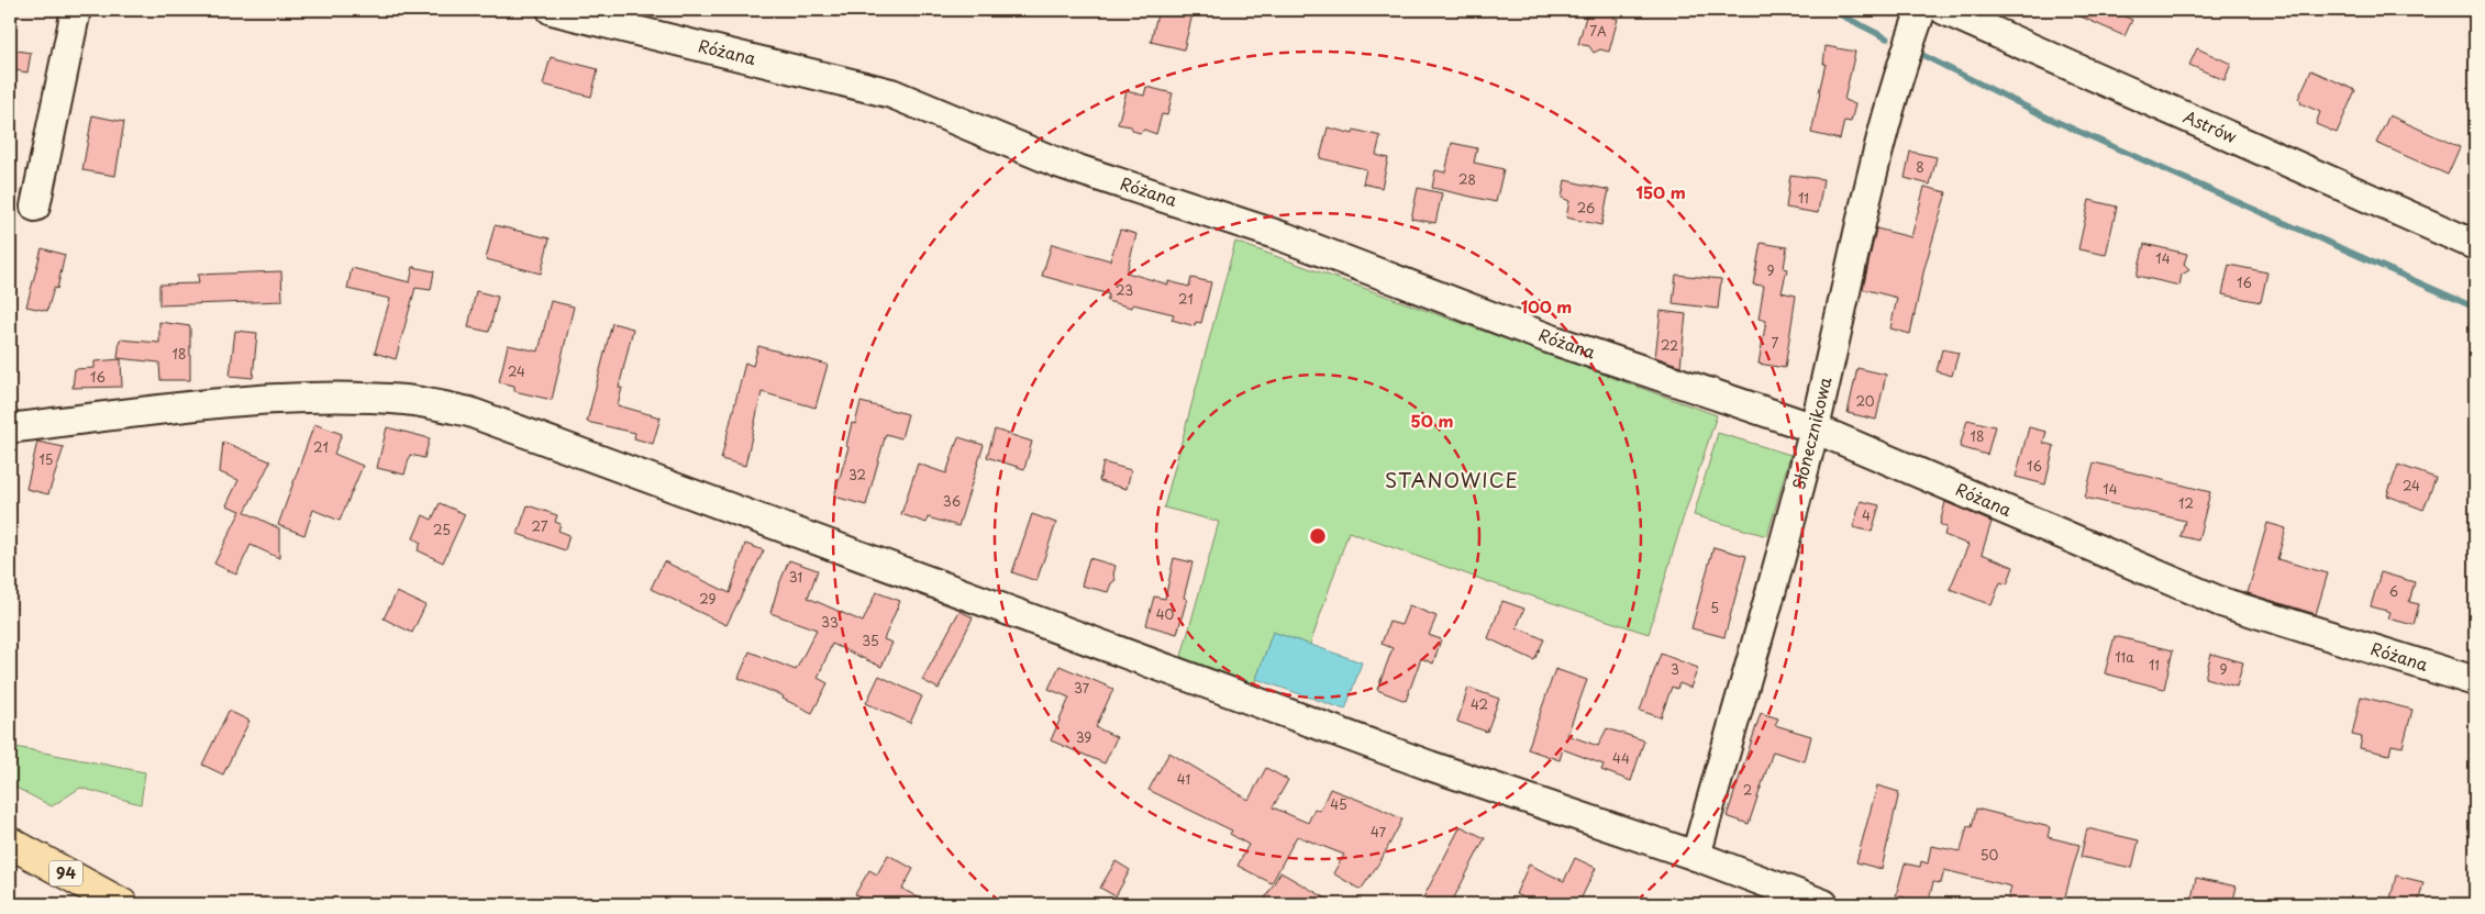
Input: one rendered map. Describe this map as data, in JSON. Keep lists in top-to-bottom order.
{
  "streets": {
    "main road": ["94"],
    "street": ["Różana", "Astrów", "Słonecznikowa"]
  },
  "crossings": [
    ["Różana", "Słonecznikowa"]
  ],
  "districts": ["STANOWICE"],
  "house_numbers": [
    "7A",
    "8",
    "28",
    "11",
    "26",
    "14",
    "9",
    "16",
    "23",
    "21",
    "7",
    "22",
    "18",
    "24",
    "16",
    "20",
    "18",
    "21",
    "15",
    "16",
    "32",
    "24",
    "14",
    "36",
    "12",
    "4",
    "27",
    "25",
    "31",
    "6",
    "29",
    "5",
    "40",
    "33",
    "35",
    "11a",
    "11",
    "3",
    "9",
    "37",
    "42",
    "39",
    "44",
    "41",
    "2",
    "45",
    "47",
    "50"
  ],
  "rings": ["150 m", "100 m", "50 m"]
}
